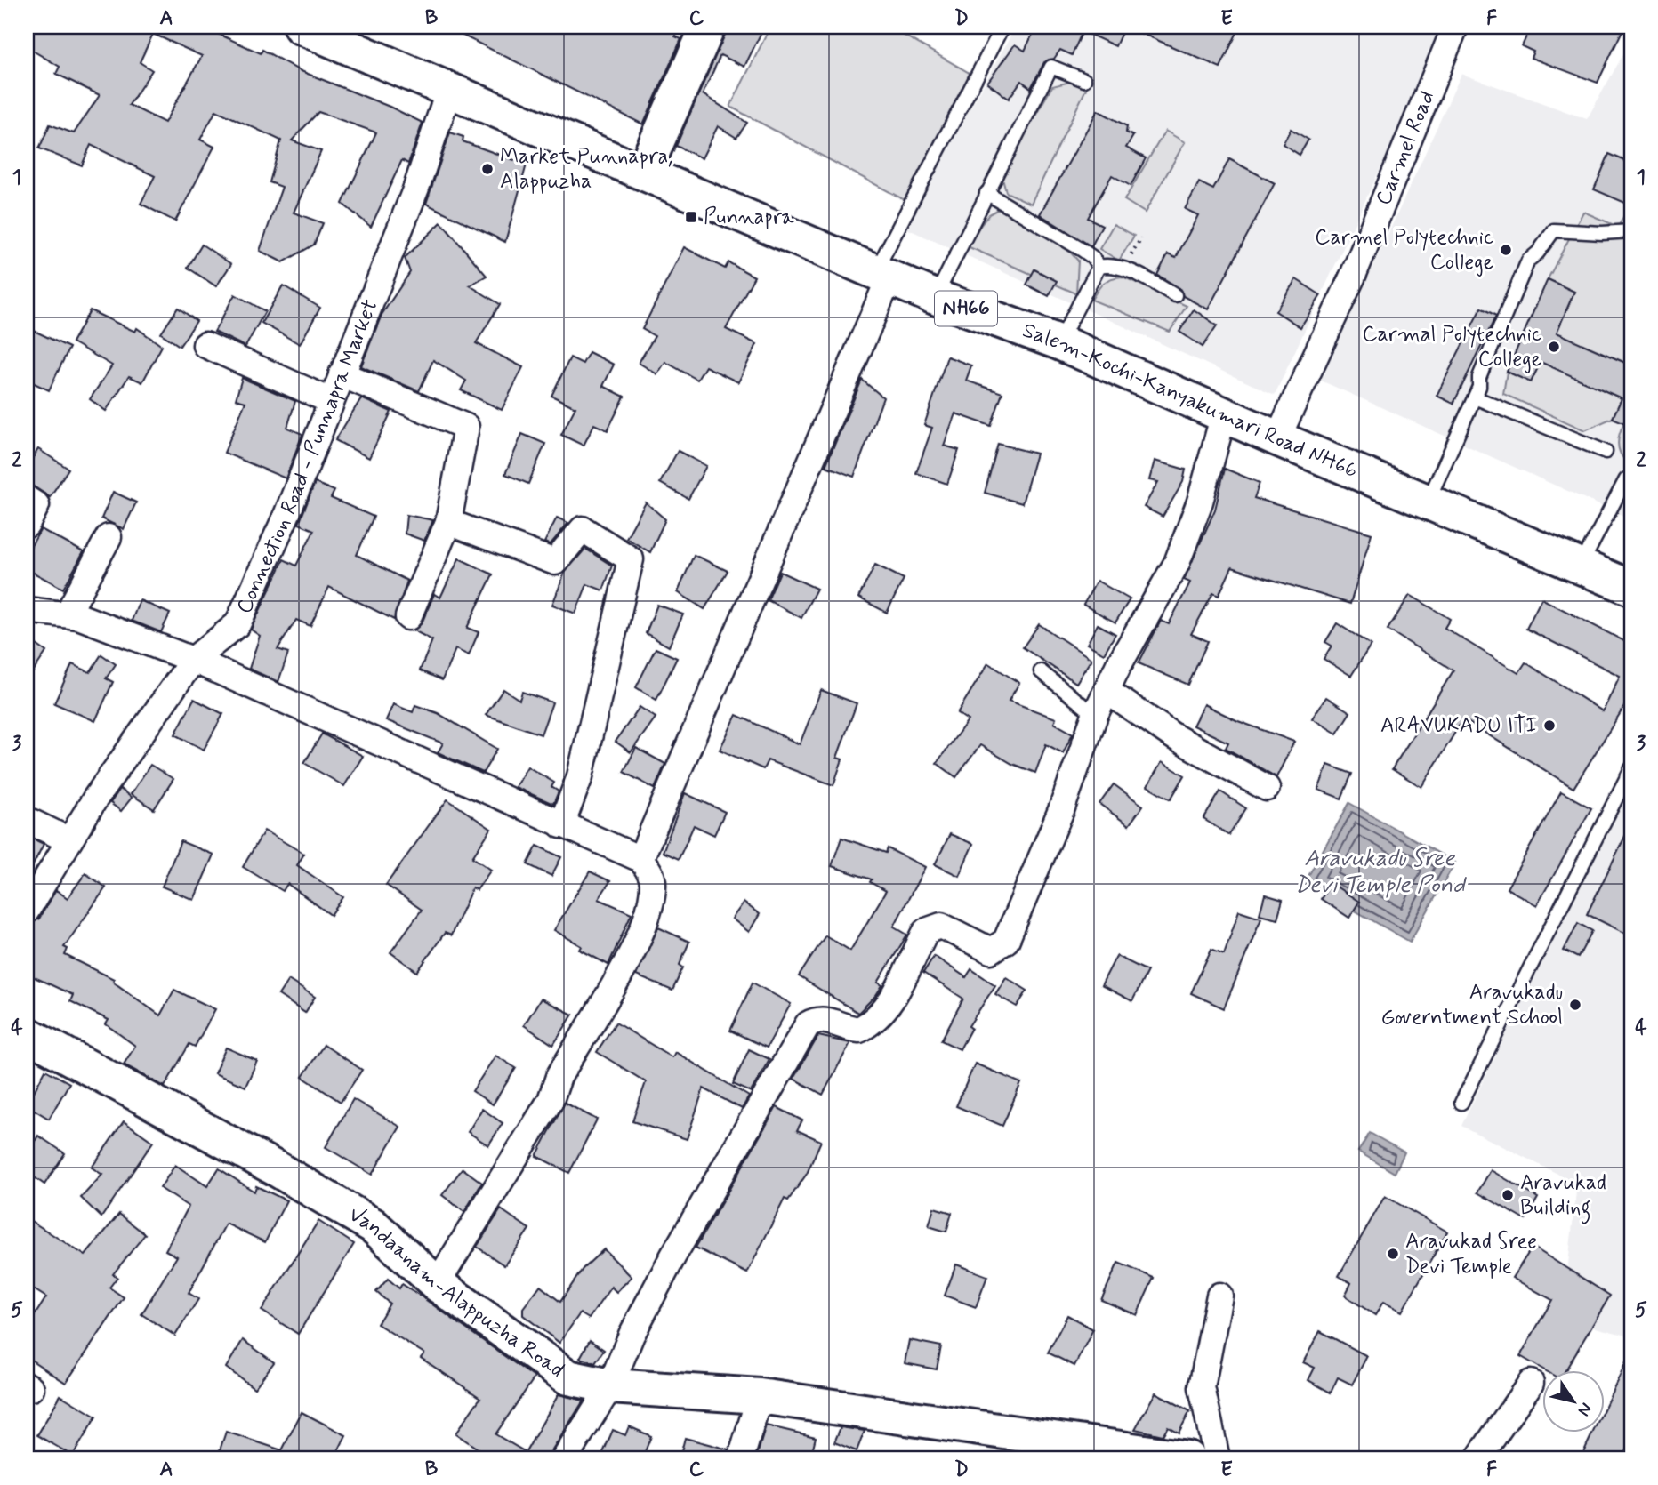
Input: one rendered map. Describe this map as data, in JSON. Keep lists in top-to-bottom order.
{
  "streets": {
    "main road": ["NH66", "Salem-Kochi-Kanyakumari Road NH66", "Vandaanam-Alappuzha Road"],
    "street": ["Carmel Road", "Connection Road - Punnapra Market"]
  },
  "crossings": [
    ["Carmel Road", "Salem-Kochi-Kanyakumari Road NH66"],
    ["Salem-Kochi-Kanyakumari Road NH66", "Connection Road - Punnapra Market"]
  ],
  "water": ["Aravukadu Sree Devi Temple Pond"],
  "places": {
    "other": [
      "Market Punnapra, Alappuzha",
      "Carmel Polytechnic College",
      "Carmal Polytechnic College",
      "ARAVUKADU ITI",
      "Aravukadu Governtment School",
      "Aravukad Building",
      "Aravukad Sree Devi Temple"
    ],
    "transit": ["Punnapra"]
  },
  "north": "bottom right",
  "grid": {
    "columns": [
      "A",
      "B",
      "C",
      "D",
      "E",
      "F"
    ],
    "rows": [
      "1",
      "2",
      "3",
      "4",
      "5"
    ]
  }
}
